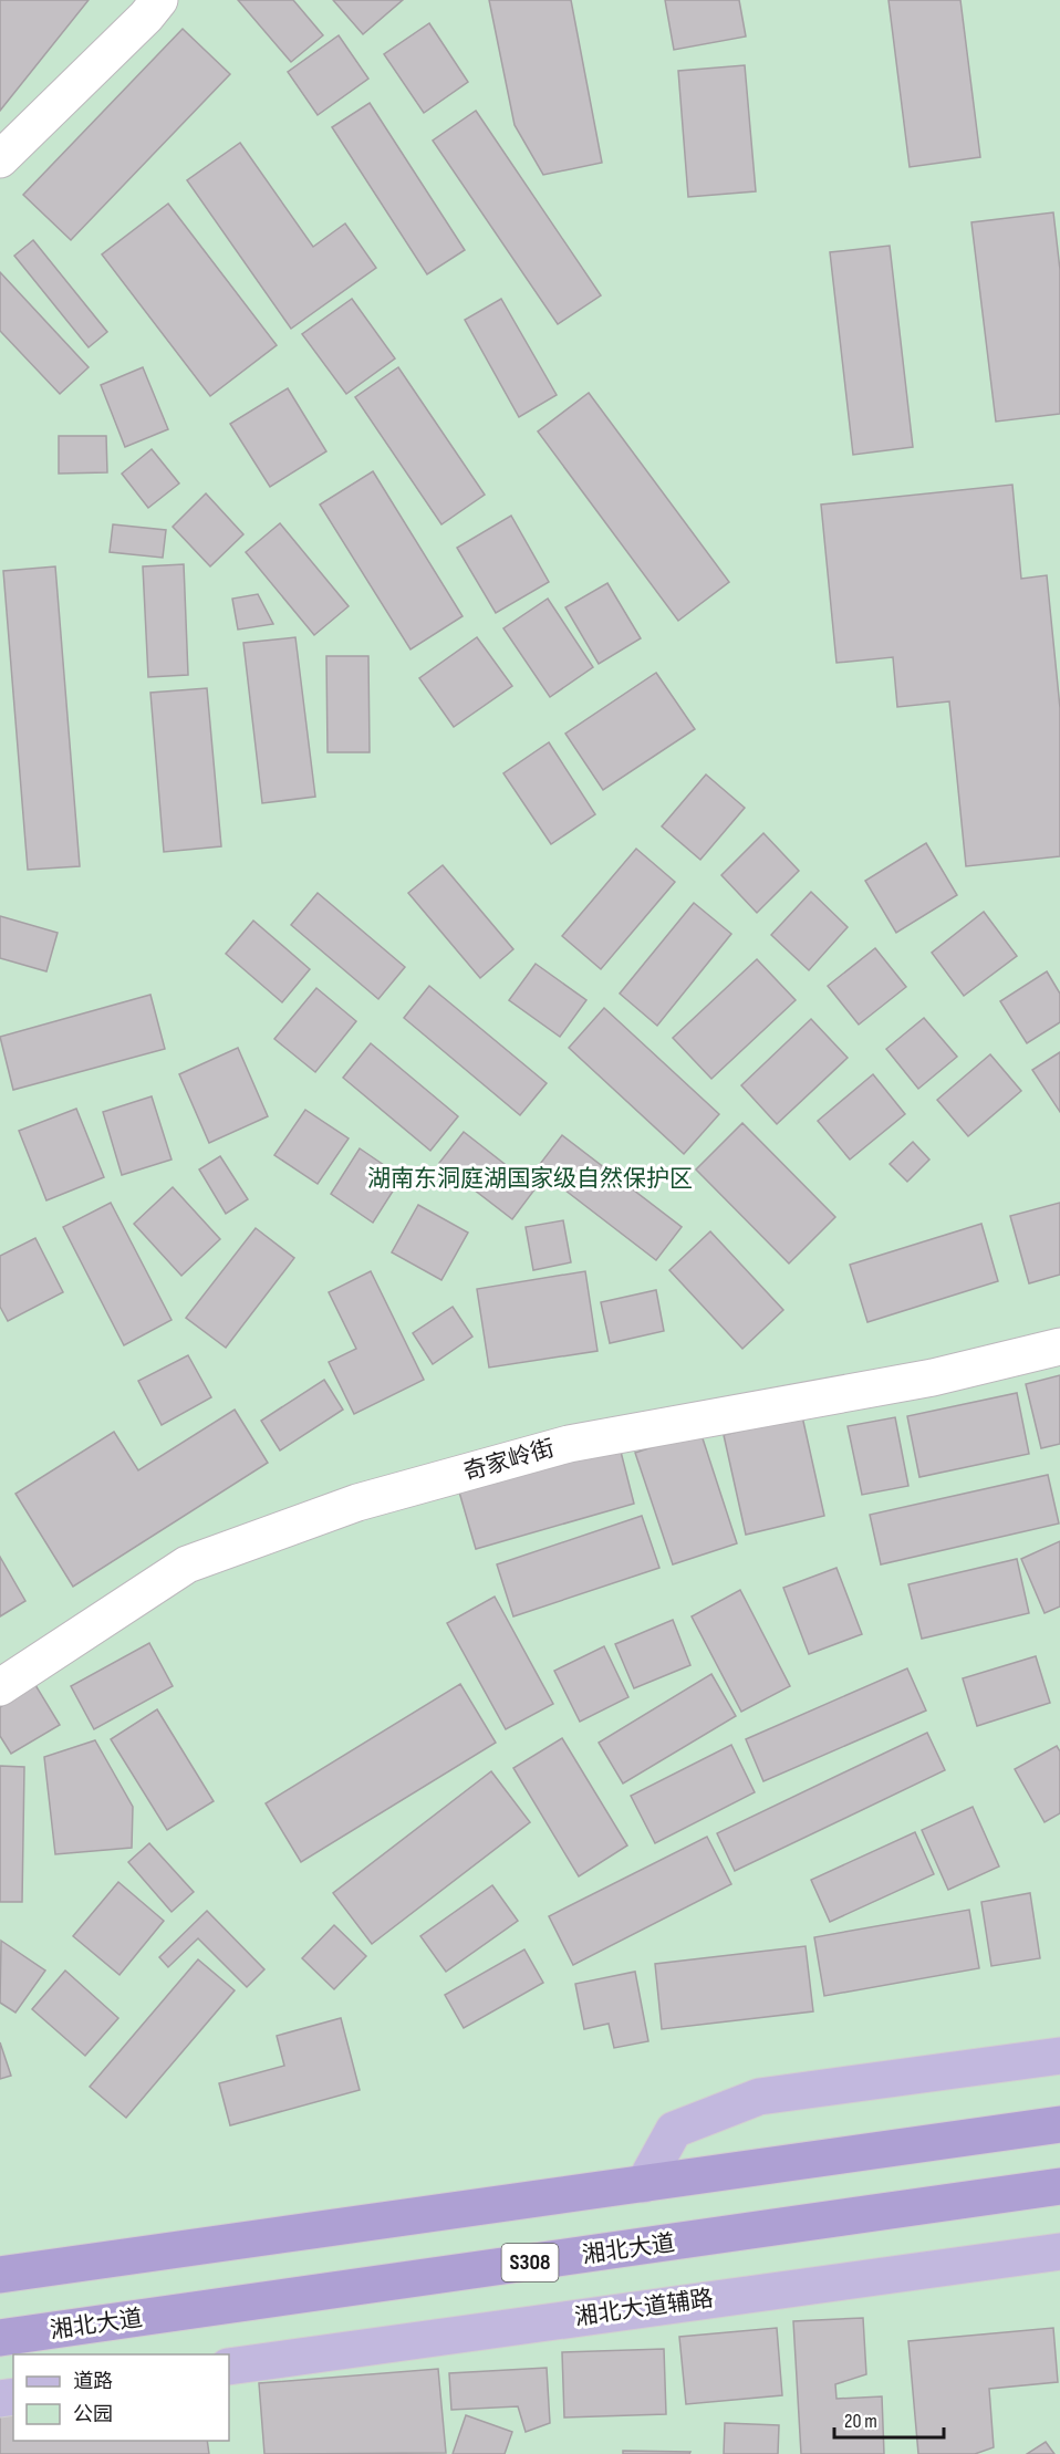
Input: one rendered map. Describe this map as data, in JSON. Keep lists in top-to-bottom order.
{
  "streets": {
    "highway": ["湘北大道", "S308"],
    "main road": ["湘北大道辅路"],
    "street": ["奇家岭街"]
  },
  "parks": ["湖南东洞庭湖国家级自然保护区"],
  "legend": ["道路", "公园"],
  "scale_bar": "20 m"
}
